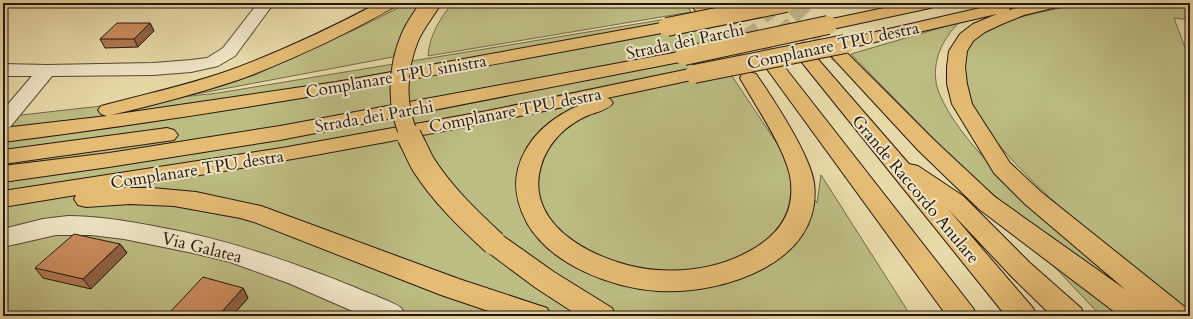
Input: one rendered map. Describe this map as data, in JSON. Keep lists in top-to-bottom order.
{
  "streets": {
    "highway": [
      "Strada dei Parchi",
      "Complanare TPU destra",
      "Complanare TPU sinistra",
      "Grande Raccordo Anulare"
    ],
    "street": ["Via Galatea"]
  }
}
